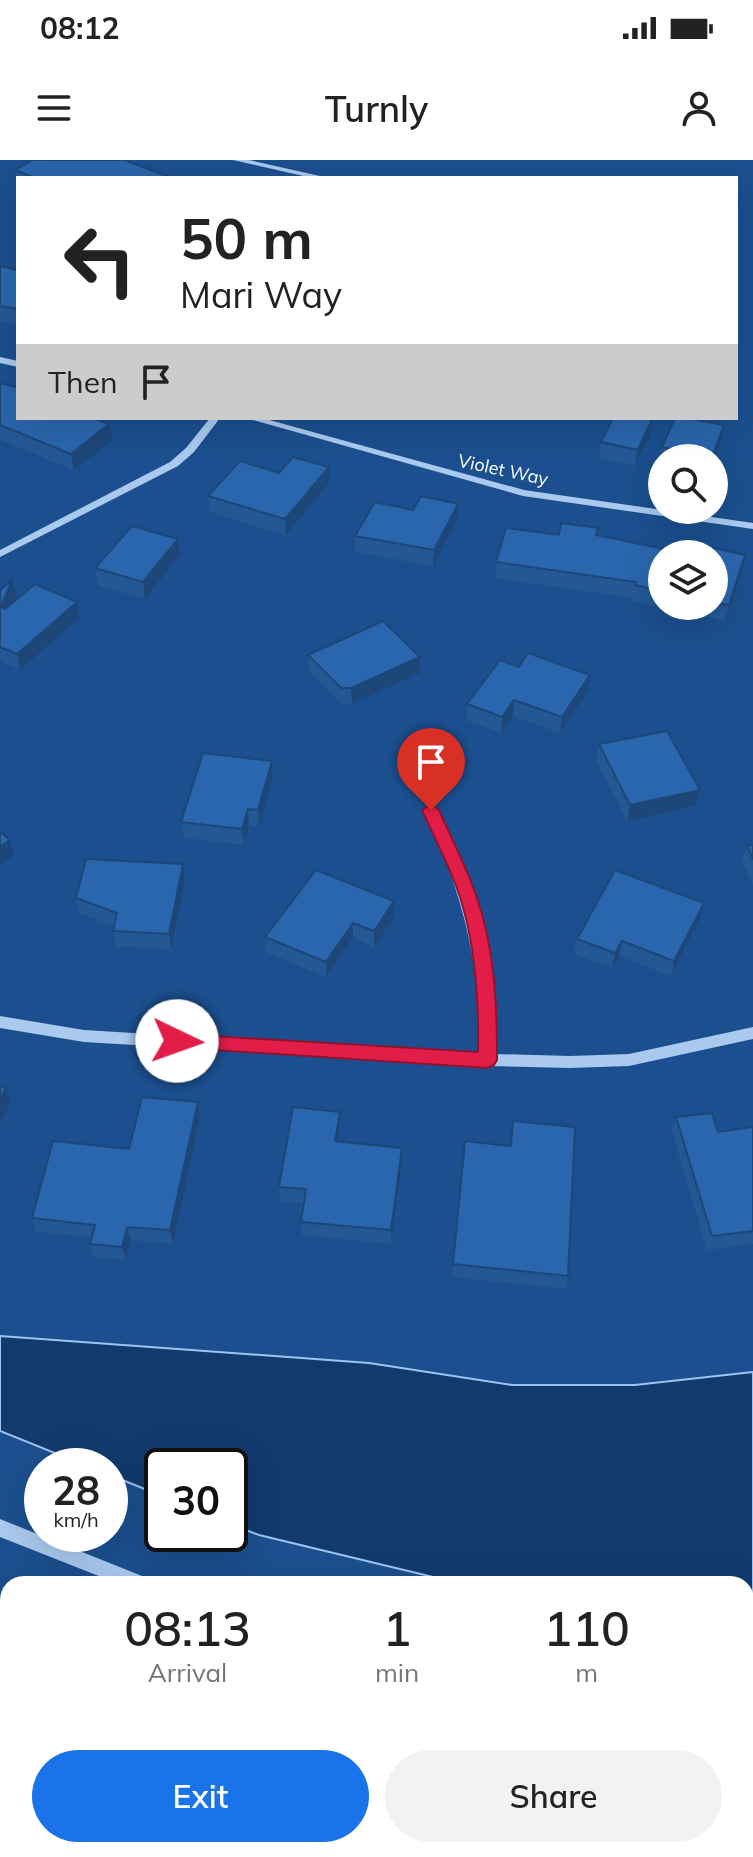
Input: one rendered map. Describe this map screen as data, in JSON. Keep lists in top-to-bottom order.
{
  "streets": {
    "street": ["Violet Way"]
  },
  "page": {
    "status": "08:12",
    "header": "Turnly",
    "turn": ["50 m", "Mari Way"],
    "then": "Then",
    "speed": "28 km/h",
    "limit": "30",
    "eta": [
      "08:13",
      "Arrival",
      "1",
      "min",
      "110",
      "m"
    ],
    "buttons": ["Exit", "Share"]
  }
}
